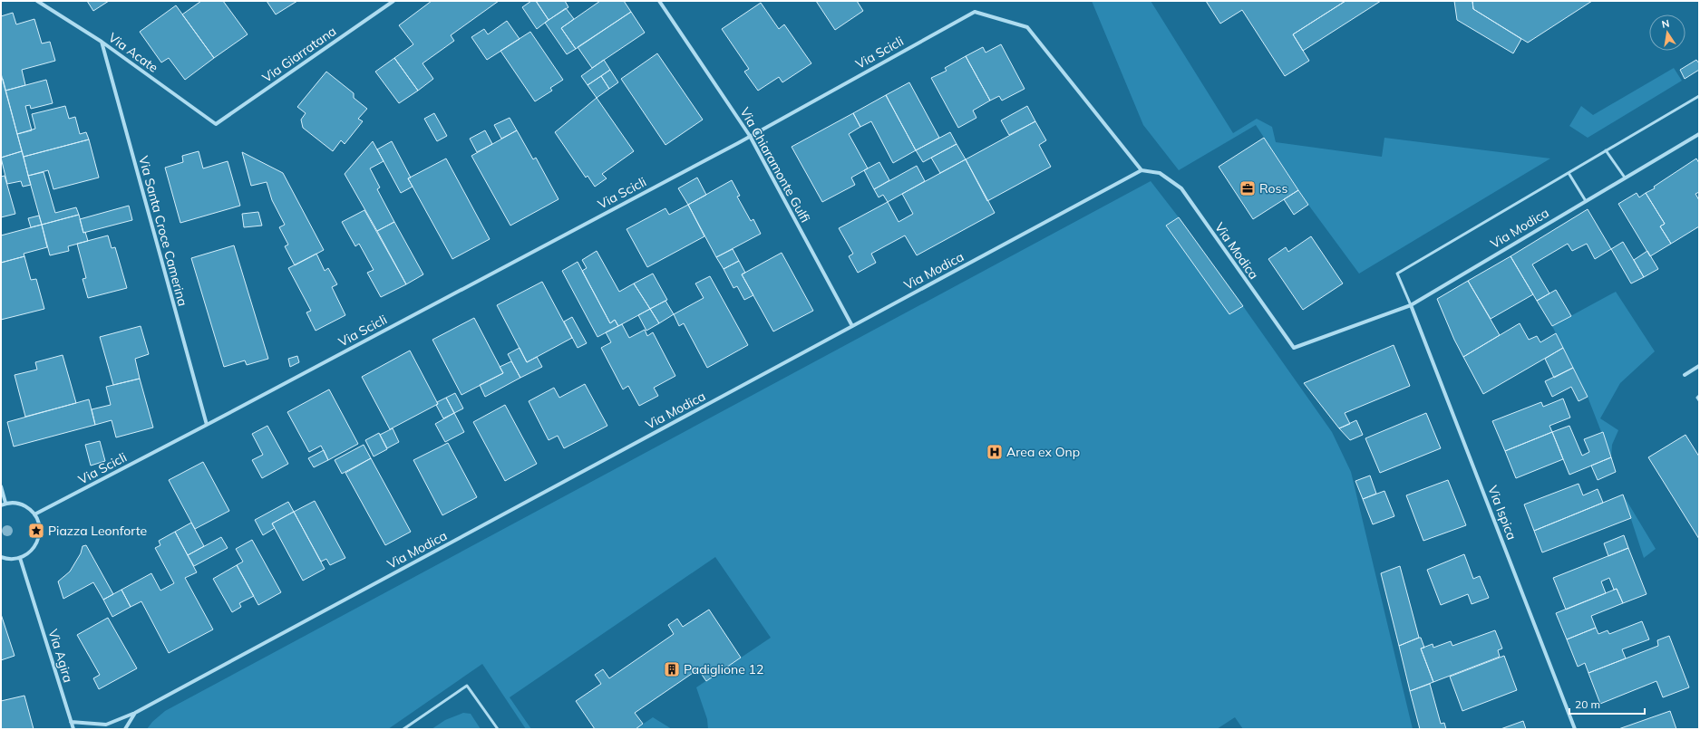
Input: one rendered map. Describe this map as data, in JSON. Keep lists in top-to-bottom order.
{
  "streets": {
    "street": [
      "Via Acate",
      "Via Scicli",
      "Via Giarratana",
      "Via Chiaramonte Gulfi",
      "Via Modica",
      "Via Santa Croce Camerina",
      "Via Ispica",
      "Via Agira"
    ]
  },
  "crossings": [
    ["Via Acate", "Via Giarratana"],
    ["Via Acate", "Via Santa Croce Camerina"],
    ["Via Scicli", "Via Chiaramonte Gulfi"],
    ["Via Scicli", "Via Modica"],
    ["Via Scicli", "Via Santa Croce Camerina"],
    ["Via Chiaramonte Gulfi", "Via Modica"],
    ["Via Modica", "Via Ispica"],
    ["Via Modica", "Via Agira"]
  ],
  "places": {
    "office": ["Ross"],
    "hospital": ["Area ex Onp"],
    "place": ["Piazza Leonforte"],
    "building": ["Padiglione 12"]
  },
  "scale_bar": "20 m",
  "north": "top"
}
